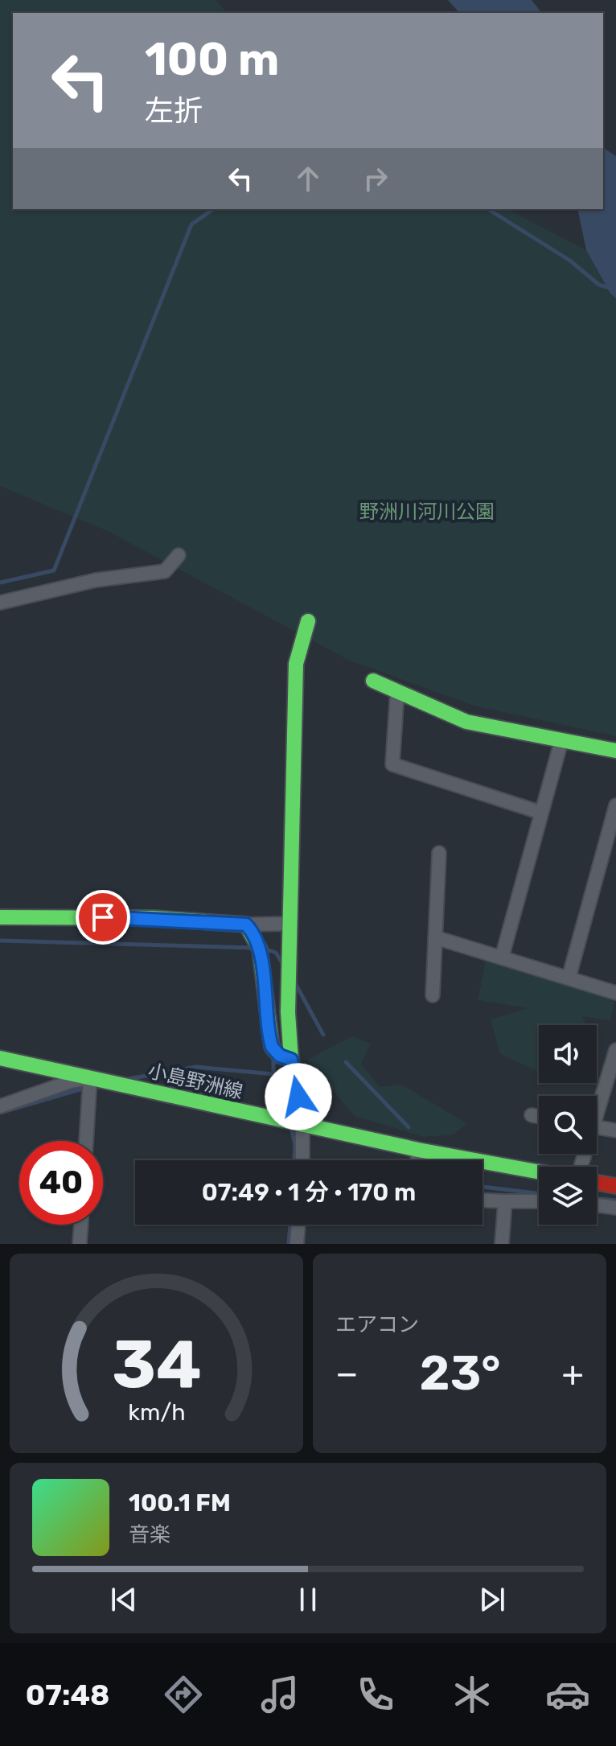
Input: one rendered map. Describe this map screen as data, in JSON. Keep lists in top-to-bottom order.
{
  "streets": {
    "street": ["小島野洲線"]
  },
  "parks": ["野洲川河川公園"],
  "page": {
    "turn": ["100 m", "左折"],
    "limit": "40",
    "trip": "07:49 · 1 分 · 170 m",
    "tile": "エアコン",
    "heat": ["−", "23°", "+"],
    "song": ["100.1 FM", "音楽"],
    "tabs": "07:48",
    "gauge": ["34", "km/h"]
  }
}
